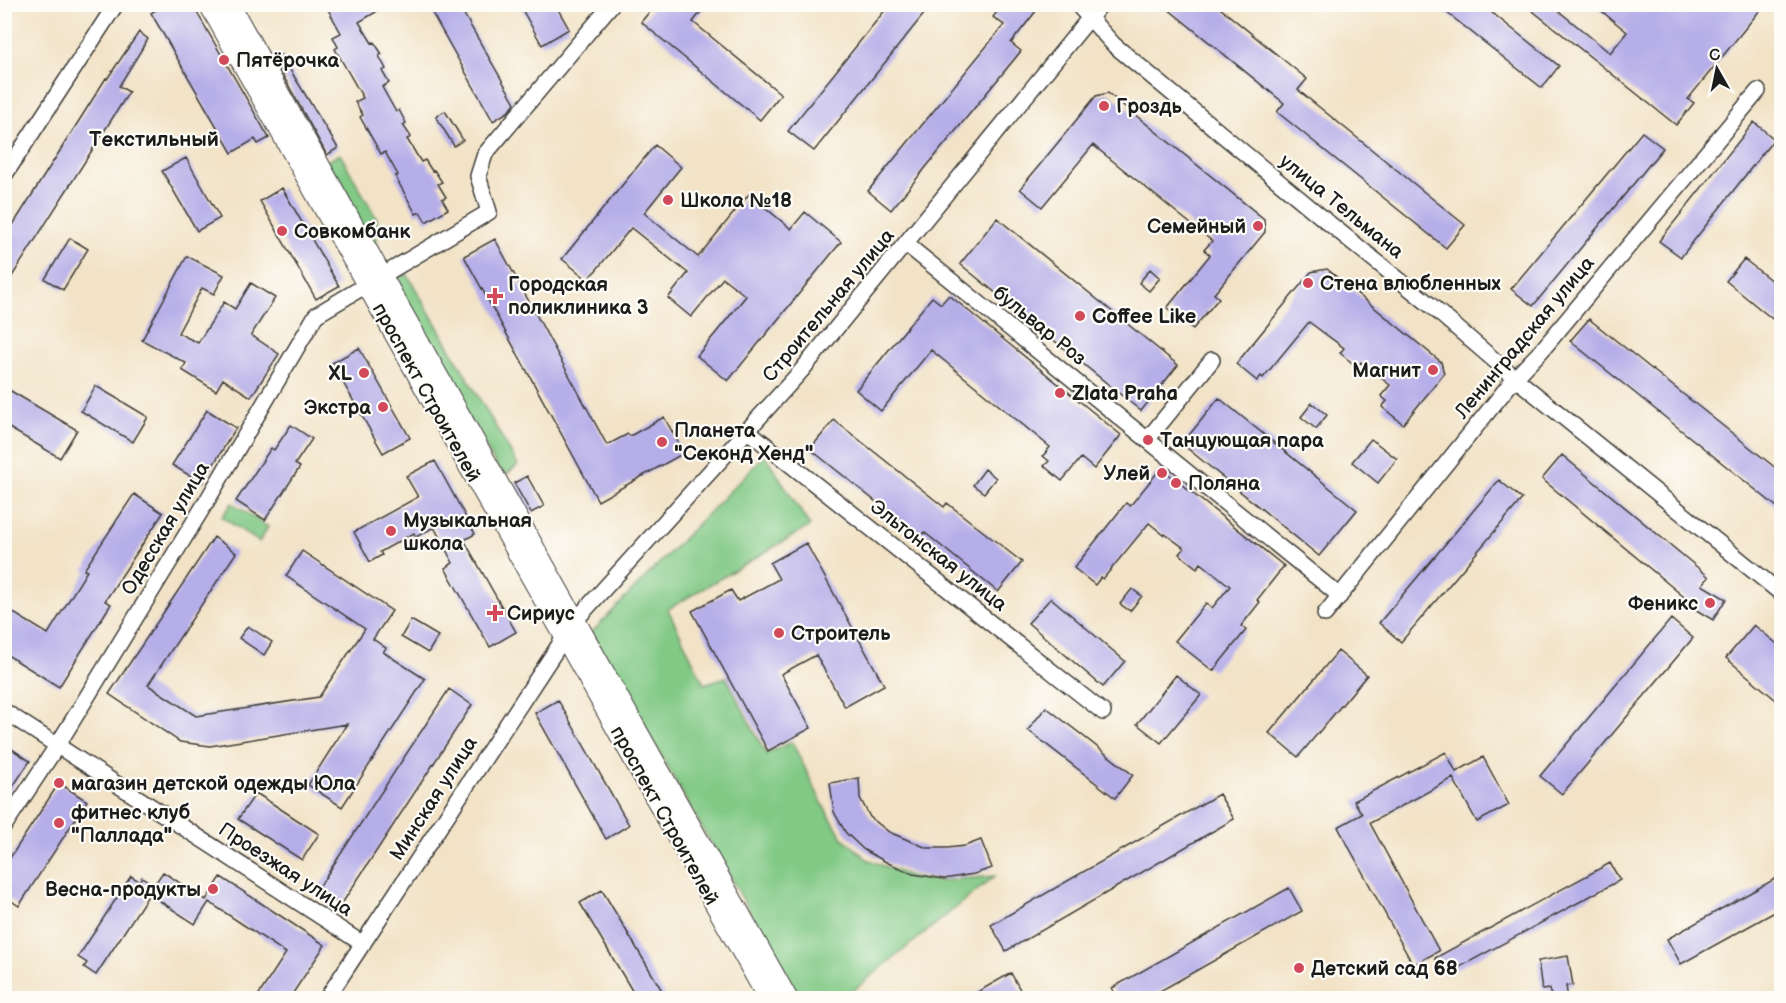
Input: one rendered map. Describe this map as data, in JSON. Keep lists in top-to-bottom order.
{
  "streets": {
    "main road": ["проспект Строителей"],
    "street": [
      "улица Тельмана",
      "Строительная улица",
      "бульвар Роз",
      "Ленинградская улица",
      "Одесская улица",
      "Эльтонская улица",
      "Минская улица",
      "Проезжая улица"
    ]
  },
  "crossings": [
    ["улица Тельмана", "Строительная улица"],
    ["улица Тельмана", "Ленинградская улица"],
    ["Строительная улица", "бульвар Роз"],
    ["Строительная улица", "проспект Строителей"],
    ["Строительная улица", "Эльтонская улица"],
    ["Строительная улица", "Минская улица"],
    ["бульвар Роз", "Ленинградская улица"],
    ["проспект Строителей", "Одесская улица"],
    ["проспект Строителей", "Минская улица"],
    ["Одесская улица", "Проезжая улица"],
    ["Минская улица", "Проезжая улица"]
  ],
  "districts": ["Текстильный"],
  "places": {
    "other": [
      "Пятёрочка",
      "Гроздь",
      "Школа №18",
      "Семейный",
      "Совкомбанк",
      "Стена влюбленных",
      "Coffee Like",
      "Магнит",
      "XL",
      "Zlata Praha",
      "Экстра",
      "Танцующая пара",
      "Планета \"Секонд Хенд\"",
      "Улей",
      "Поляна",
      "Музыкальная школа",
      "Феникс",
      "Строитель",
      "магазин детской одежды Юла",
      "фитнес клуб \"Паллада\"",
      "Весна-продукты",
      "Детский сад 68"
    ],
    "health": ["Городская поликлиника 3", "Сириус"]
  },
  "north": "top"
}
